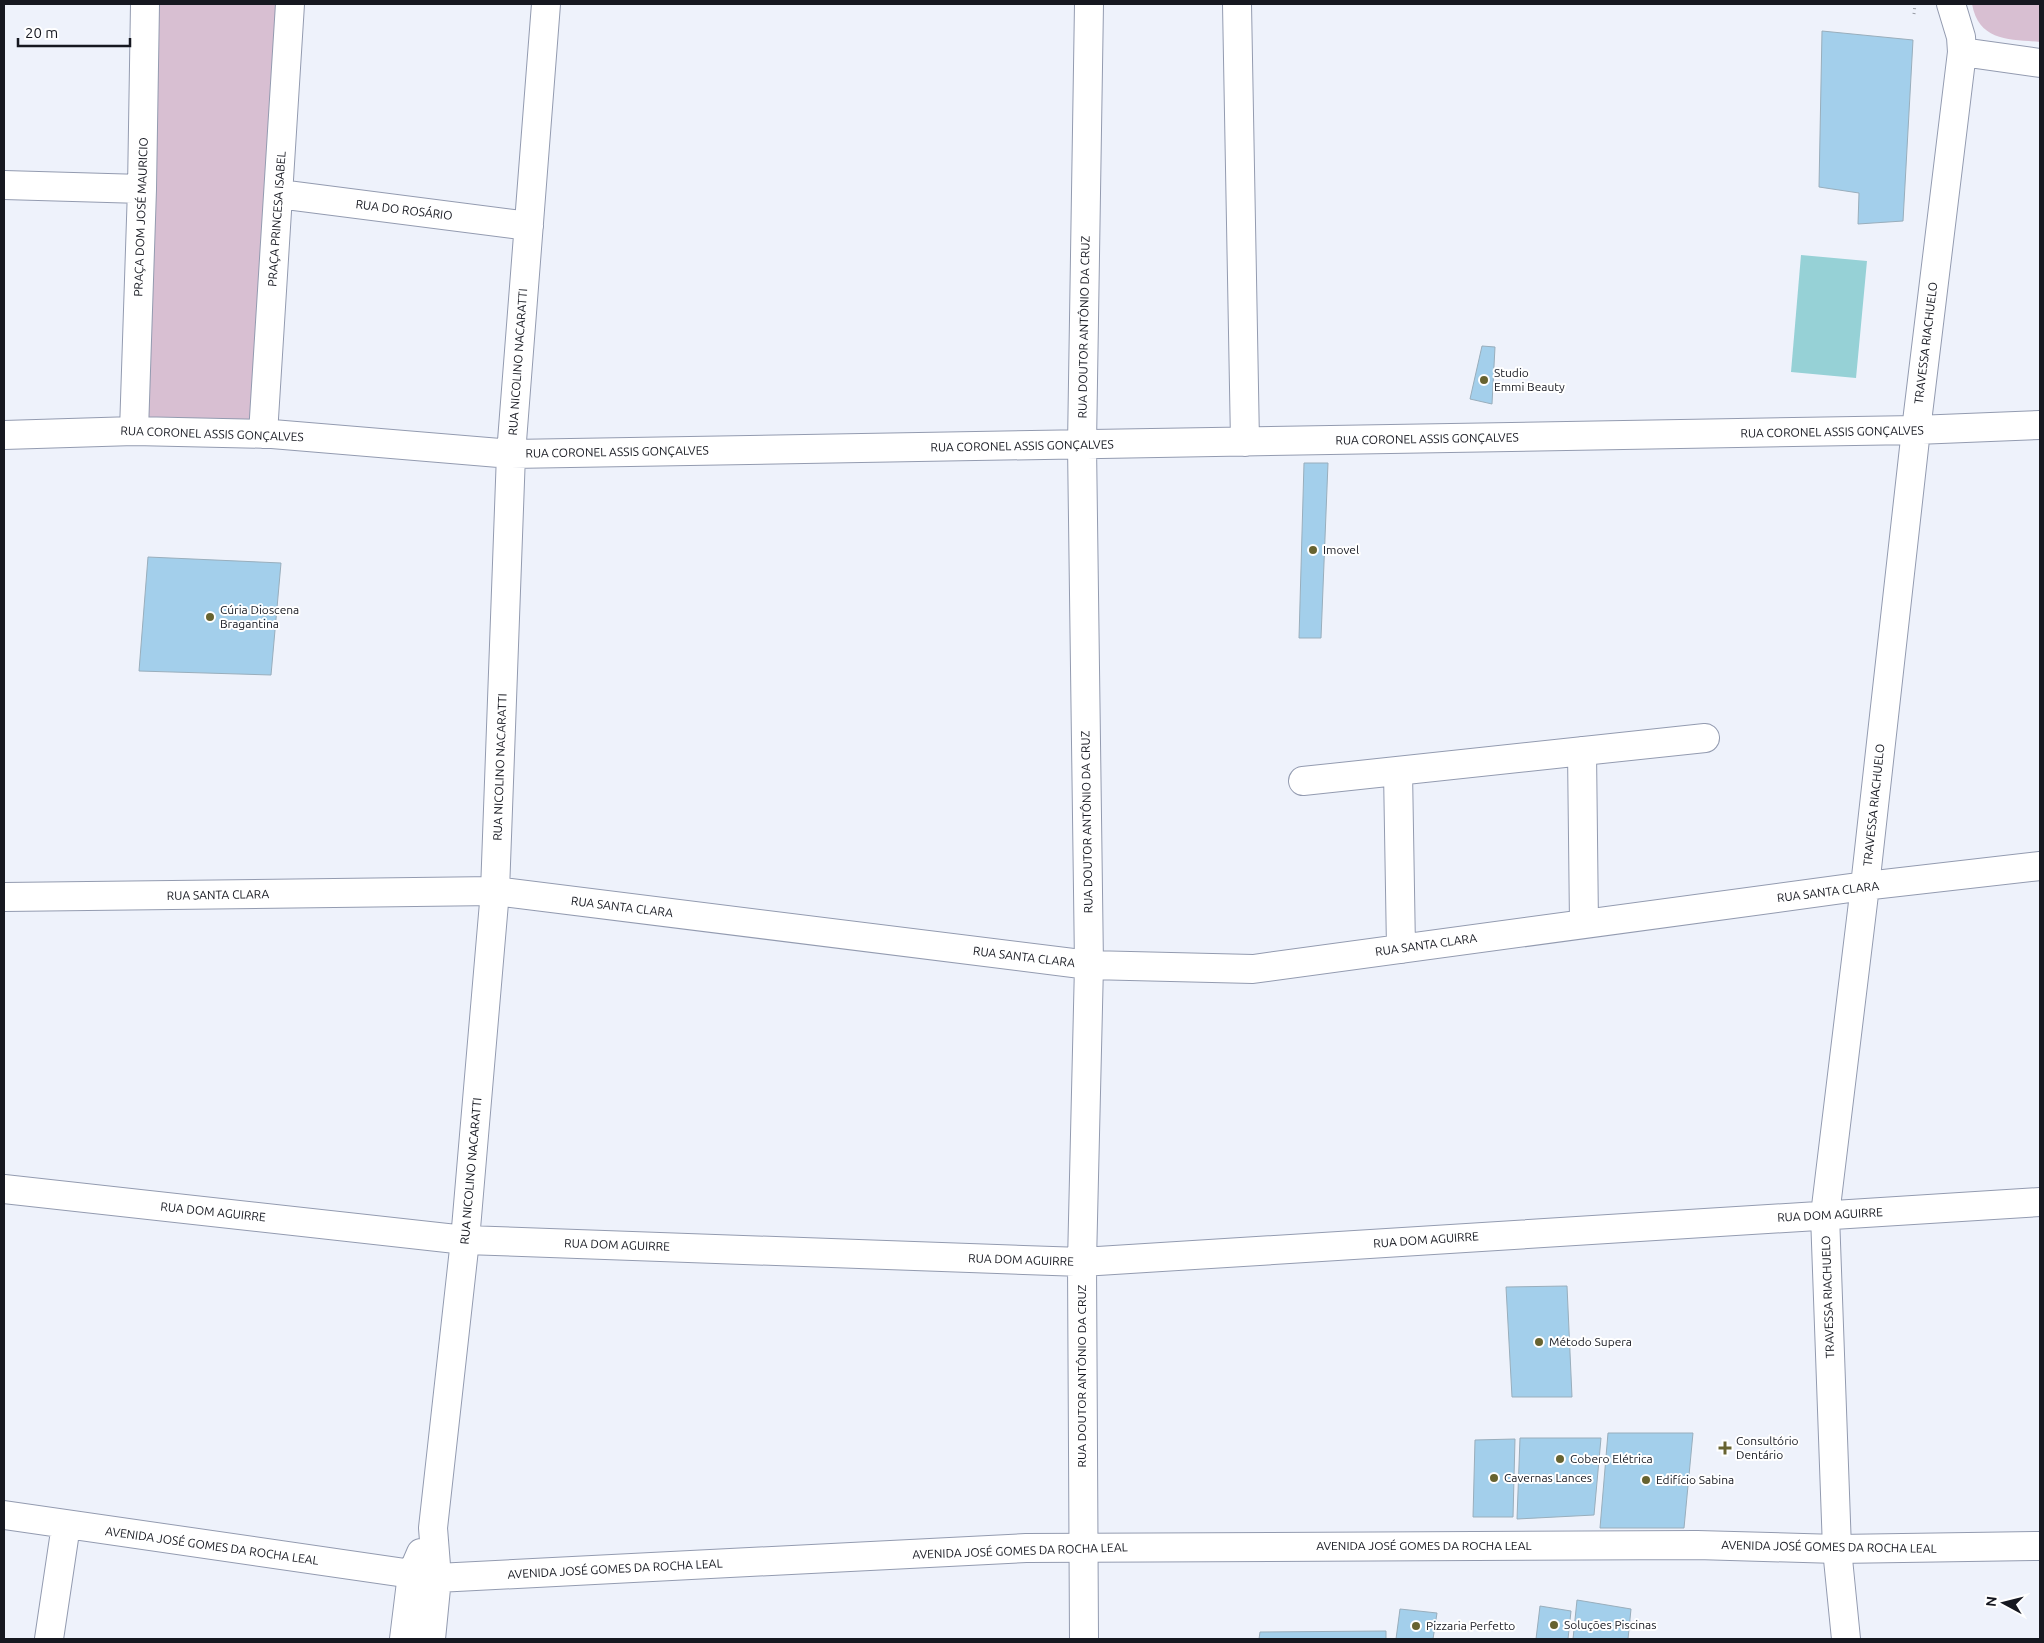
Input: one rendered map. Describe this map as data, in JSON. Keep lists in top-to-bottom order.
{
  "streets": {
    "street": [
      "RUA DO ROSÁRIO",
      "PRAÇA DOM JOSÉ MAURICIO",
      "PRAÇA PRINCESA ISABEL",
      "RUA DOUTOR ANTÔNIO DA CRUZ",
      "TRAVESSA RIACHUELO",
      "RUA NICOLINO NACARATTI",
      "RUA CORONEL ASSIS GONÇALVES",
      "RUA SANTA CLARA",
      "RUA DOM AGUIRRE",
      "AVENIDA JOSÉ GOMES DA ROCHA LEAL"
    ]
  },
  "crossings": [
    ["RUA DO ROSÁRIO", "PRAÇA PRINCESA ISABEL"],
    ["RUA DO ROSÁRIO", "RUA NICOLINO NACARATTI"],
    ["PRAÇA DOM JOSÉ MAURICIO", "RUA CORONEL ASSIS GONÇALVES"],
    ["PRAÇA PRINCESA ISABEL", "RUA CORONEL ASSIS GONÇALVES"],
    ["RUA DOUTOR ANTÔNIO DA CRUZ", "RUA CORONEL ASSIS GONÇALVES"],
    ["RUA DOUTOR ANTÔNIO DA CRUZ", "RUA SANTA CLARA"],
    ["RUA DOUTOR ANTÔNIO DA CRUZ", "RUA DOM AGUIRRE"],
    ["RUA DOUTOR ANTÔNIO DA CRUZ", "AVENIDA JOSÉ GOMES DA ROCHA LEAL"],
    ["TRAVESSA RIACHUELO", "RUA CORONEL ASSIS GONÇALVES"],
    ["TRAVESSA RIACHUELO", "RUA SANTA CLARA"],
    ["TRAVESSA RIACHUELO", "RUA DOM AGUIRRE"],
    ["TRAVESSA RIACHUELO", "AVENIDA JOSÉ GOMES DA ROCHA LEAL"],
    ["RUA NICOLINO NACARATTI", "RUA CORONEL ASSIS GONÇALVES"],
    ["RUA NICOLINO NACARATTI", "RUA SANTA CLARA"],
    ["RUA NICOLINO NACARATTI", "RUA DOM AGUIRRE"],
    ["RUA NICOLINO NACARATTI", "AVENIDA JOSÉ GOMES DA ROCHA LEAL"]
  ],
  "places": {
    "other": [
      "Studio Emmi Beauty",
      "Imovel",
      "Cúria Dioscena Bragantina",
      "Método Supera",
      "Cobero Elétrica",
      "Cavernas Lances",
      "Edifício Sabina",
      "Soluções Piscinas",
      "Pizzaria Perfetto"
    ],
    "health": ["Consultório Dentário"]
  },
  "scale_bar": "20 m",
  "north": "left"
}
